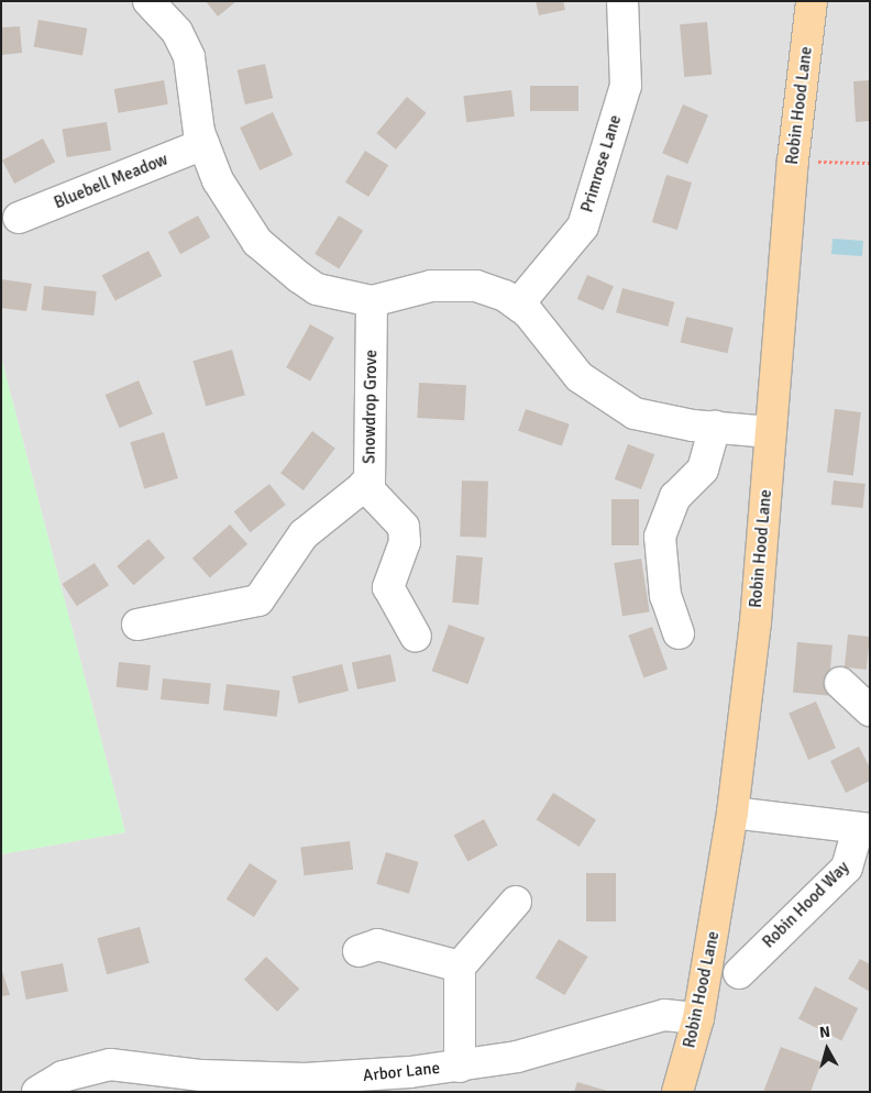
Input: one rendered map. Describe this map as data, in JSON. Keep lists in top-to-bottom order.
{
  "streets": {
    "main road": ["Robin Hood Lane"],
    "street": [
      "Primrose Lane",
      "Bluebell Meadow",
      "Snowdrop Grove",
      "Robin Hood Way",
      "Arbor Lane"
    ]
  },
  "crossings": [
    ["Robin Hood Lane", "Robin Hood Way"],
    ["Robin Hood Lane", "Arbor Lane"]
  ],
  "north": "top"
}
